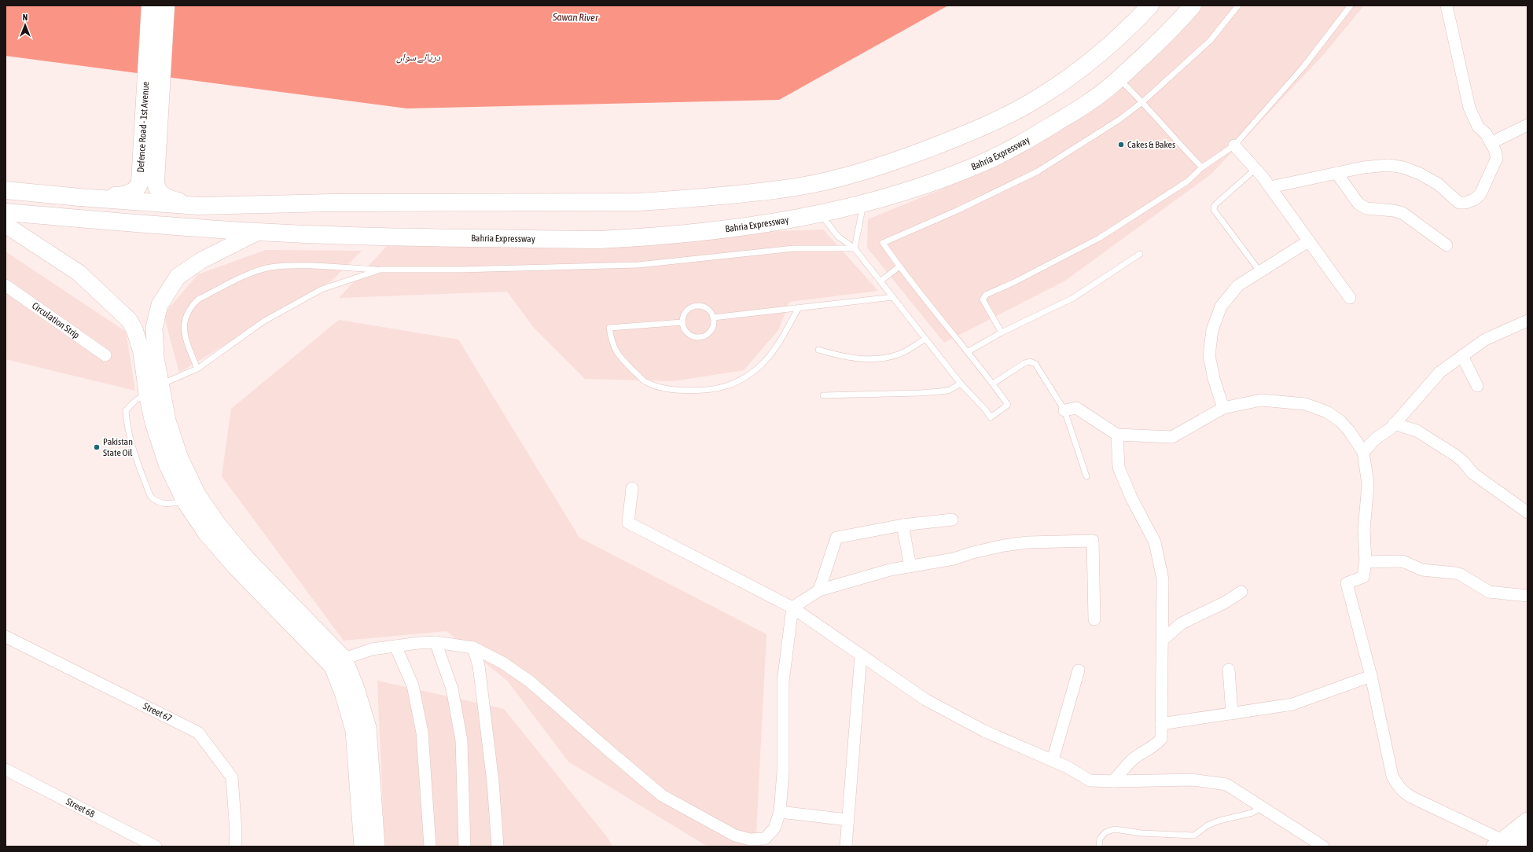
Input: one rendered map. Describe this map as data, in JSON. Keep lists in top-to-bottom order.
{
  "streets": {
    "main road": ["Defence Road - 1st Avenue", "Bahria Expressway"],
    "street": ["Circulation Strip", "Street 67", "Street 68"]
  },
  "water": ["Sawan River", "دریائے سواں"],
  "places": ["Cakes & Bakes", "Pakistan State Oil"],
  "north": "top"
}
